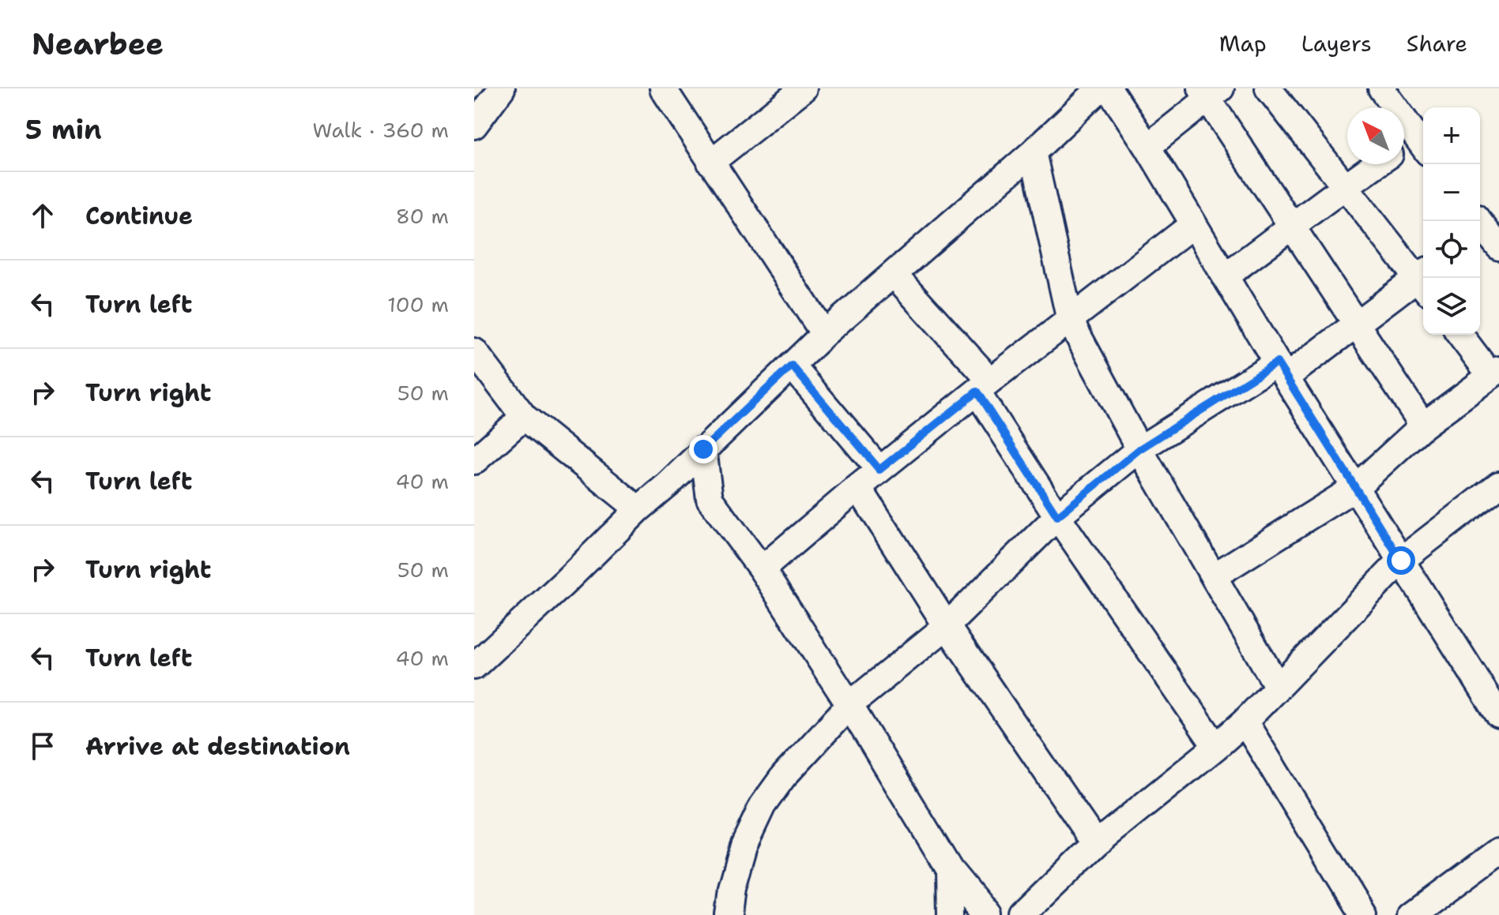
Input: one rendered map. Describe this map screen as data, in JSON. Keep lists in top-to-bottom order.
{
  "north": "top left",
  "page": {
    "header": "Nearbee",
    "nav": ["Map", "Layers", "Share"],
    "heading": ["5 min", "Walk · 360 m"],
    "map_buttons": ["+", "−"],
    "list": [
      ["Continue", "80 m"],
      ["Turn left", "100 m"],
      ["Turn right", "50 m"],
      ["Turn left", "40 m"],
      ["Turn right", "50 m"],
      ["Turn left", "40 m"],
      "Arrive at destination"
    ]
  }
}
